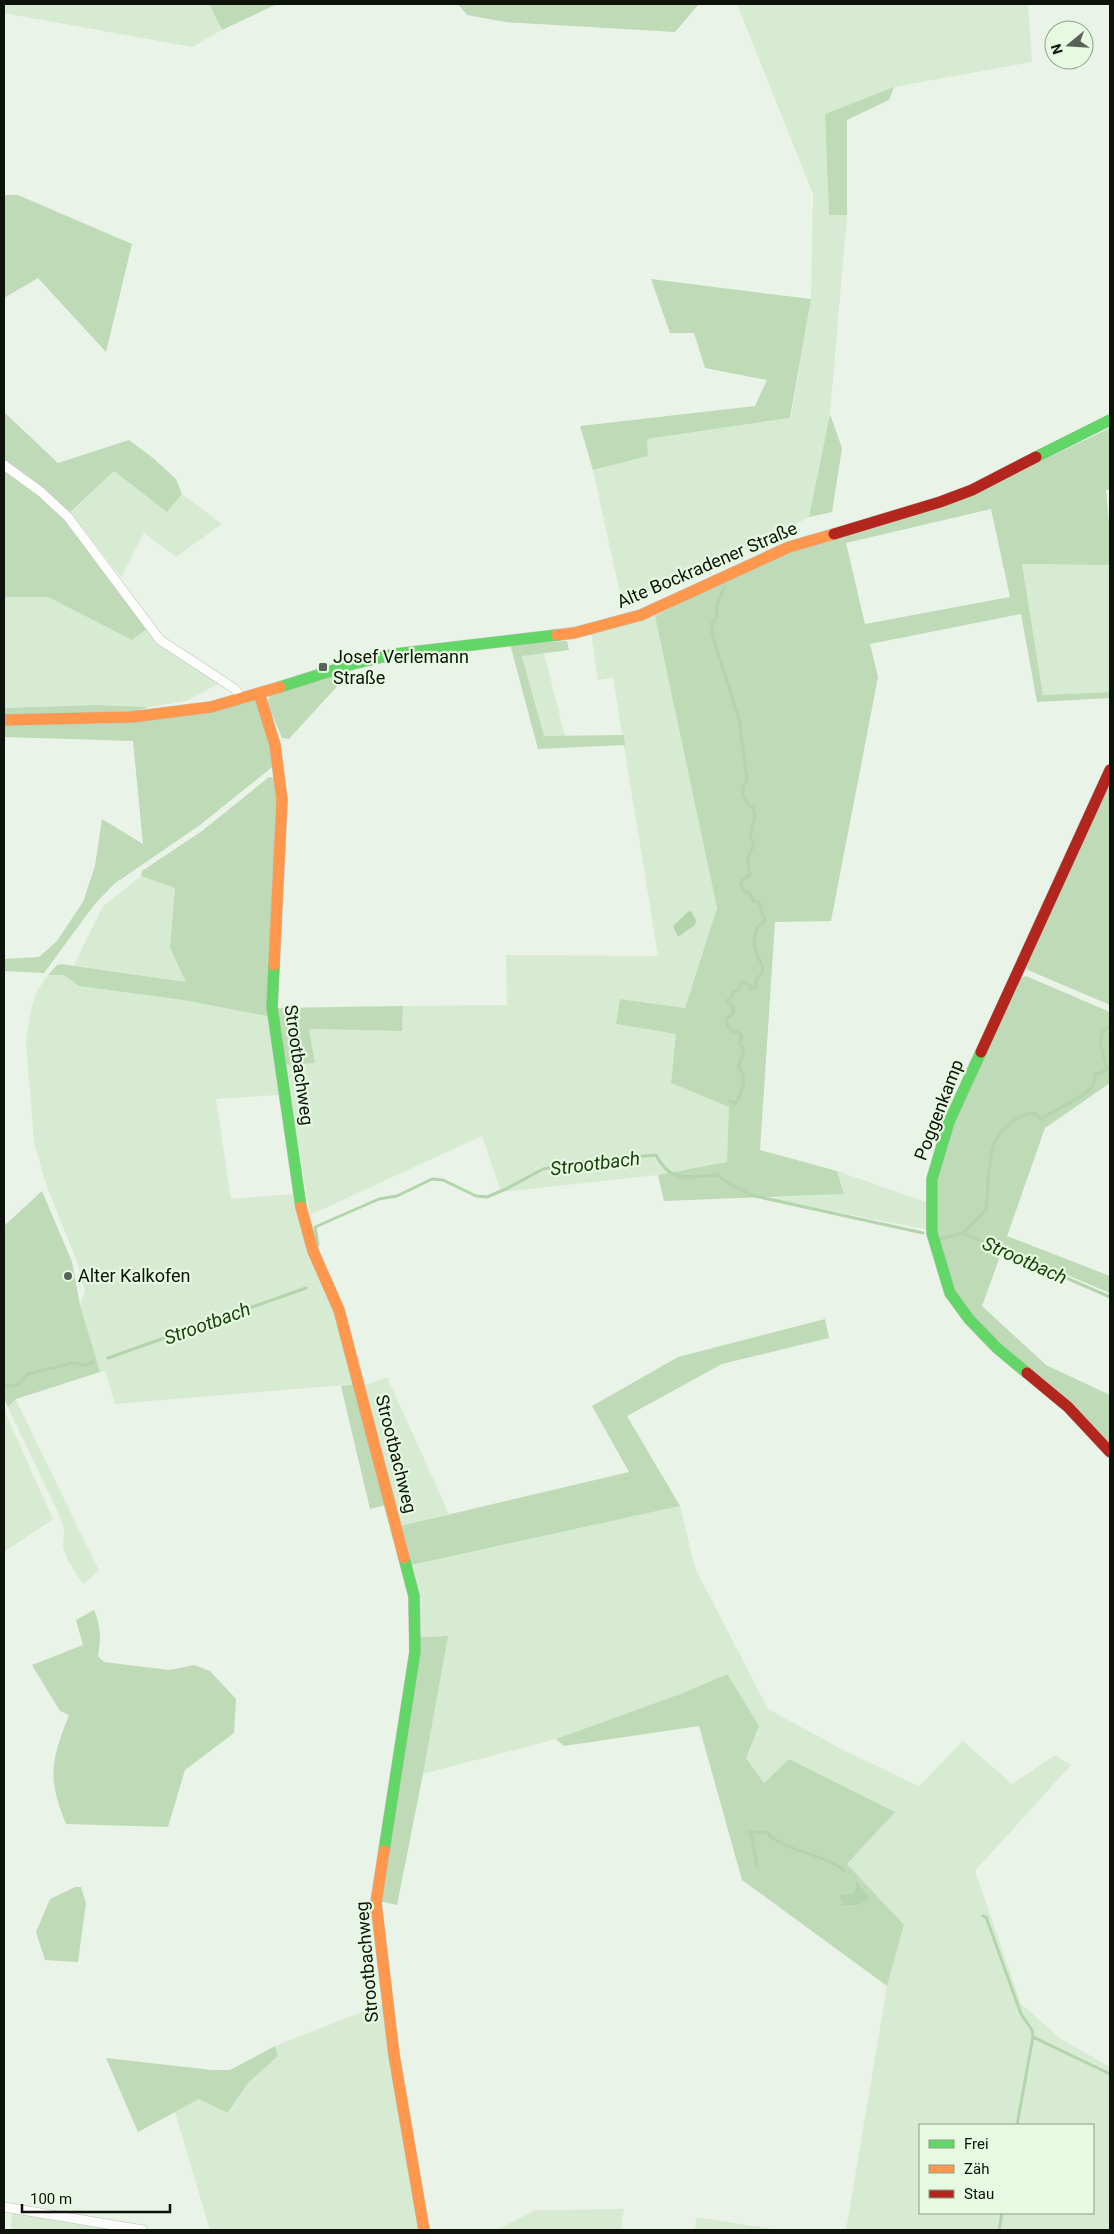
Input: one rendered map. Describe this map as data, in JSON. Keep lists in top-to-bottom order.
{
  "streets": {
    "street": ["Alte Bockradener Straße", "Strootbachweg", "Poggenkamp"]
  },
  "crossings": [
    ["Alte Bockradener Straße", "Strootbachweg"]
  ],
  "water": ["Strootbach"],
  "places": {
    "transit": ["Josef Verlemann Straße"],
    "other": ["Alter Kalkofen"]
  },
  "legend": ["Frei", "Zäh", "Stau"],
  "scale_bar": "100 m",
  "north": "left"
}
